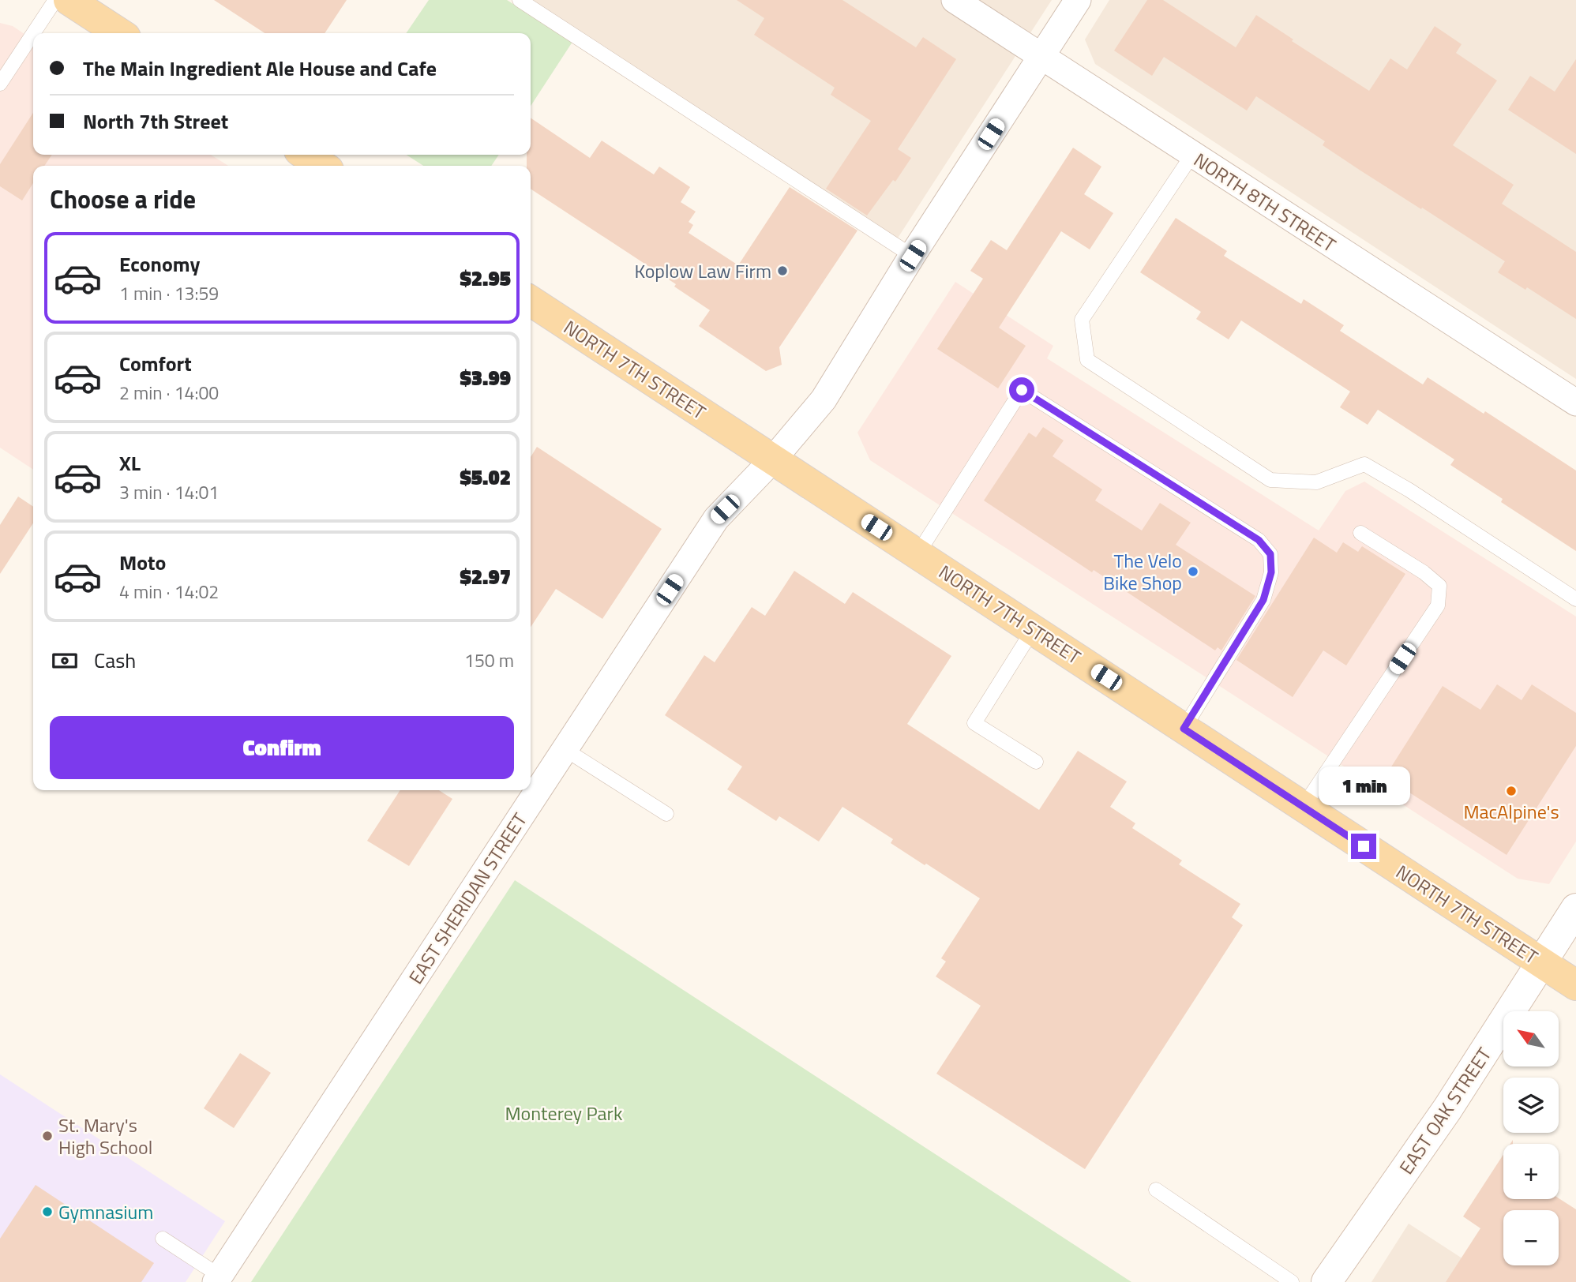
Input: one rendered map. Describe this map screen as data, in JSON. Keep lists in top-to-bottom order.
{
  "streets": {
    "main road": ["NORTH 7TH STREET"],
    "street": ["NORTH 8TH STREET", "EAST SHERIDAN STREET", "EAST OAK STREET"]
  },
  "crossings": [
    ["NORTH 8TH STREET", "EAST SHERIDAN STREET"],
    ["NORTH 7TH STREET", "EAST SHERIDAN STREET"],
    ["NORTH 7TH STREET", "EAST OAK STREET"]
  ],
  "parks": ["Monterey Park"],
  "places": [
    "Koplow Law Firm",
    "The Velo Bike Shop",
    "MacAlpine's",
    "St. Mary's High School",
    "Gymnasium"
  ],
  "north": "top left",
  "page": {
    "banner": ["The Main Ingredient Ale House and Cafe", "North 7th Street"],
    "heading": "Choose a ride",
    "list": [
      {
        "name": "Economy",
        "note": "1 min · 13:59",
        "value": "$2.95"
      },
      {
        "name": "Comfort",
        "note": "2 min · 14:00",
        "value": "$3.99"
      },
      {
        "name": "XL",
        "note": "3 min · 14:01",
        "value": "$5.02"
      },
      {
        "name": "Moto",
        "note": "4 min · 14:02",
        "value": "$2.97"
      }
    ],
    "pay": ["Cash", "150 m"],
    "buttons": "Confirm",
    "bubble": "1 min",
    "map_buttons": ["+", "−"]
  }
}
